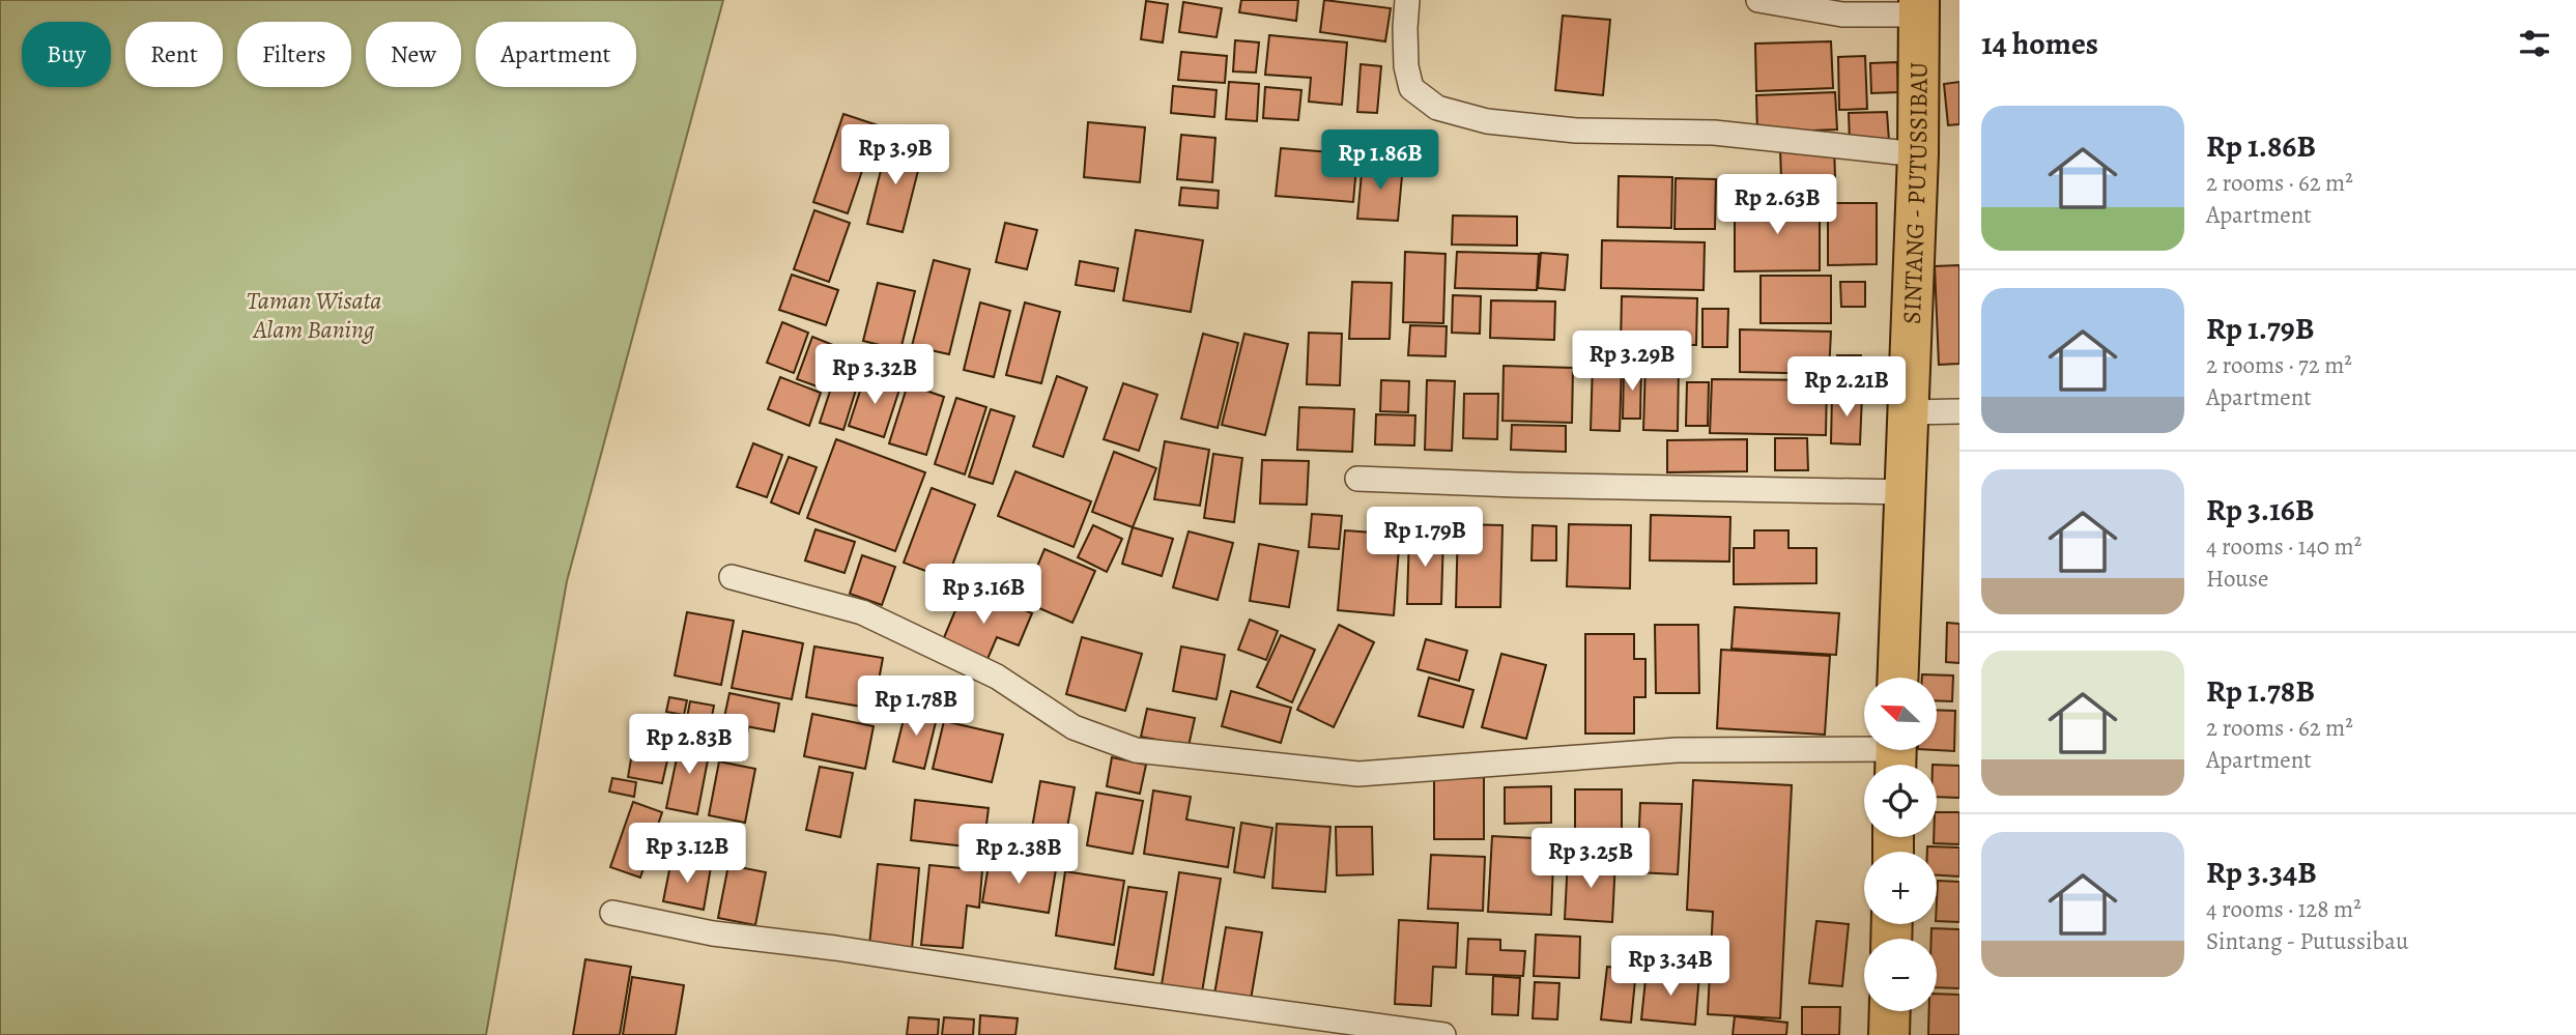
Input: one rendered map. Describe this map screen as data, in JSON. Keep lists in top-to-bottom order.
{
  "streets": {
    "highway": ["SINTANG - PUTUSSIBAU"]
  },
  "parks": ["Taman Wisata Alam Baning"],
  "north": "top left",
  "page": {
    "heading": "14 homes",
    "chip": [
      "Buy",
      "Rent",
      "Filters",
      "New",
      "Apartment"
    ],
    "list": [
      {
        "name": "Rp 1.86B",
        "note": "2 rooms · 62 m² · Apartment"
      },
      {
        "name": "Rp 1.79B",
        "note": "2 rooms · 72 m² · Apartment"
      },
      {
        "name": "Rp 3.16B",
        "note": "4 rooms · 140 m² · House"
      },
      {
        "name": "Rp 1.78B",
        "note": "2 rooms · 62 m² · Apartment"
      },
      {
        "name": "Rp 3.34B",
        "note": "4 rooms · 128 m² · Sintang - Putussibau"
      }
    ],
    "price": [
      "Rp 3.9B",
      "Rp 1.86B",
      "Rp 2.63B",
      "Rp 3.29B",
      "Rp 3.32B",
      "Rp 2.21B",
      "Rp 1.79B",
      "Rp 3.16B",
      "Rp 1.78B",
      "Rp 2.83B",
      "Rp 3.12B",
      "Rp 2.38B",
      "Rp 3.25B",
      "Rp 3.34B"
    ],
    "map_buttons": ["+", "−"]
  }
}
